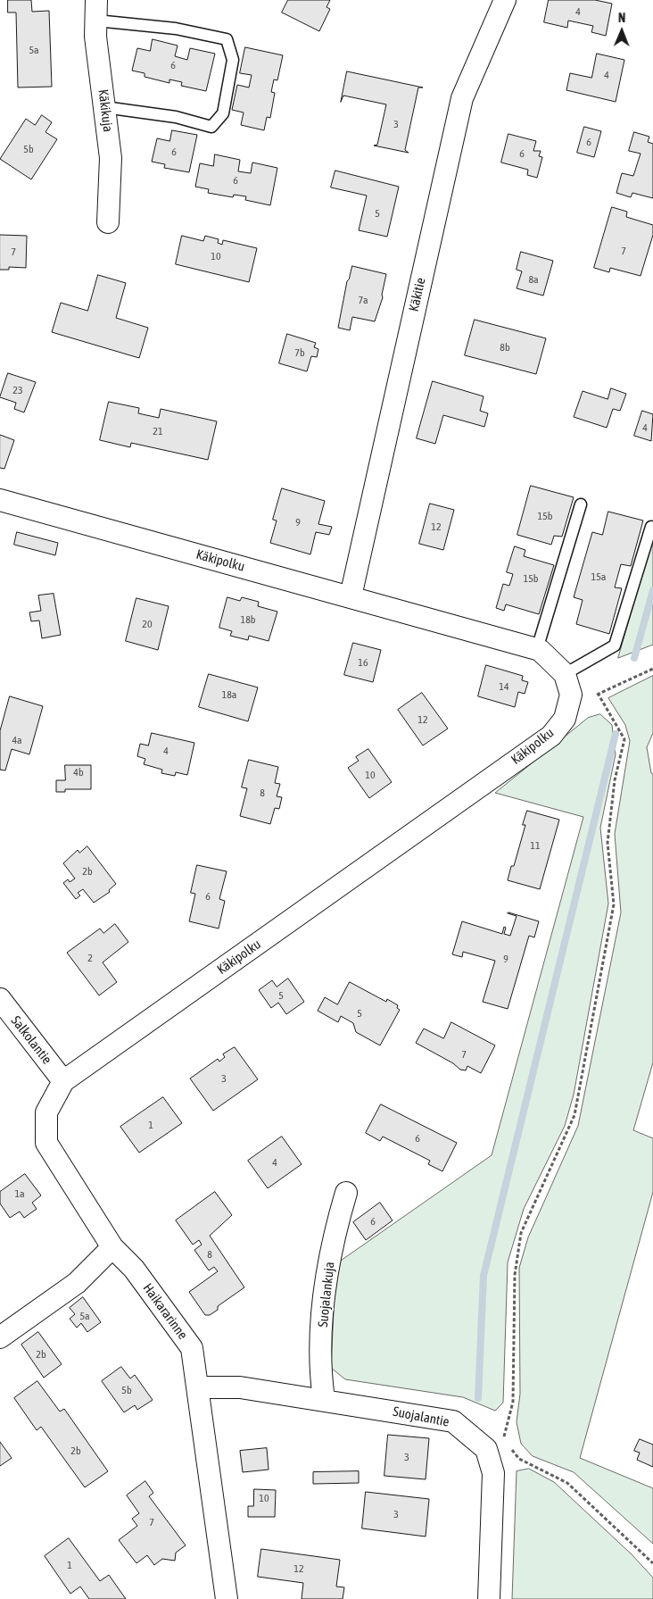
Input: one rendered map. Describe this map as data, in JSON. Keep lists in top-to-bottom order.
{
  "streets": {
    "street": [
      "Käkikuja",
      "Käkitie",
      "Käkipolku",
      "Salkolantie",
      "Suojalankuja",
      "Haikararinne",
      "Suojalantie"
    ]
  },
  "crossings": [
    ["Käkitie", "Käkipolku"],
    ["Käkipolku", "Salkolantie"],
    ["Käkipolku", "Haikararinne"],
    ["Salkolantie", "Haikararinne"],
    ["Suojalankuja", "Suojalantie"],
    ["Haikararinne", "Suojalantie"]
  ],
  "house_numbers": [
    "4",
    "5a",
    "6",
    "4",
    "3",
    "6",
    "5b",
    "6",
    "6",
    "6",
    "5",
    "7",
    "7",
    "10",
    "8a",
    "7a",
    "8b",
    "7b",
    "23",
    "4",
    "21",
    "15b",
    "9",
    "12",
    "15a",
    "15b",
    "18b",
    "20",
    "16",
    "14",
    "18a",
    "12",
    "4a",
    "4",
    "4b",
    "10",
    "8",
    "11",
    "2b",
    "6",
    "2",
    "9",
    "5",
    "5",
    "7",
    "3",
    "1",
    "6",
    "4",
    "1a",
    "6",
    "8",
    "5a",
    "2b",
    "5b",
    "2b",
    "3",
    "10",
    "3",
    "7",
    "1",
    "12"
  ],
  "north": "top"
}
